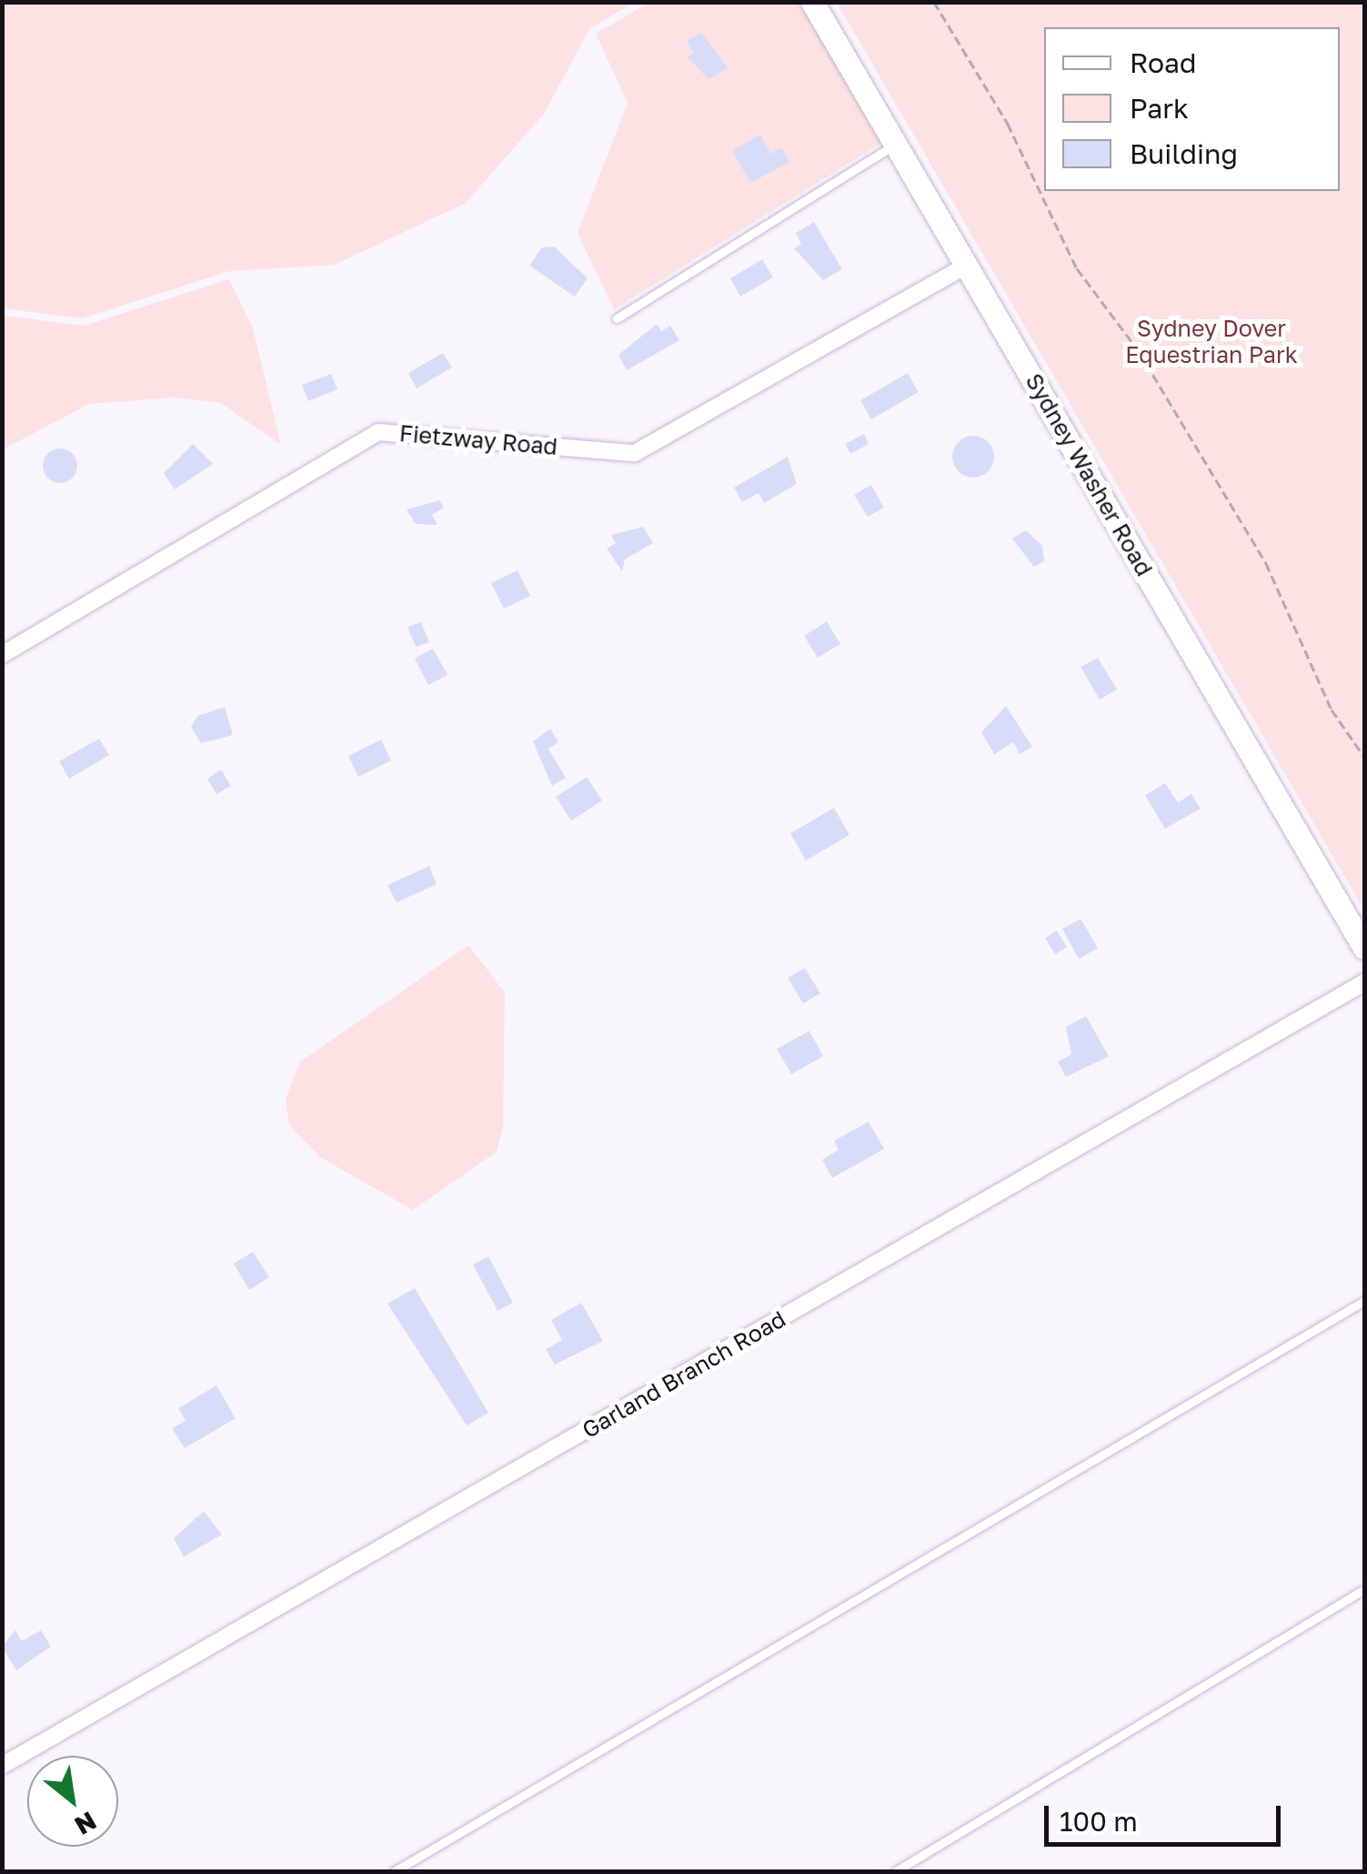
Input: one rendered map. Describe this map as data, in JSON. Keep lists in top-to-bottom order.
{
  "streets": {
    "street": ["Fietzway Road", "Sydney Washer Road", "Garland Branch Road"]
  },
  "crossings": [
    ["Fietzway Road", "Sydney Washer Road"]
  ],
  "parks": ["Sydney Dover Equestrian Park"],
  "legend": ["Road", "Park", "Building"],
  "scale_bar": "100 m",
  "north": "bottom right"
}
